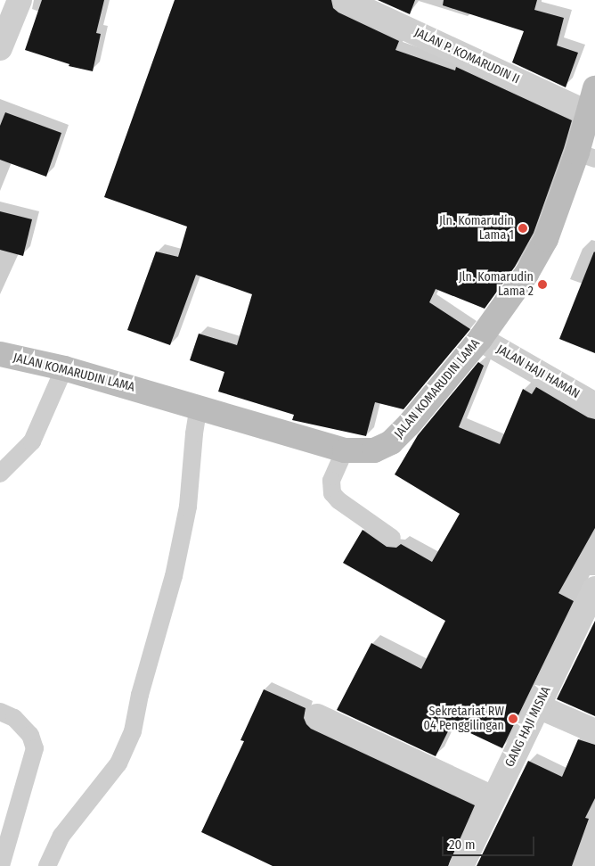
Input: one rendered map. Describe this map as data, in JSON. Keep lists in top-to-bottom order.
{
  "streets": {
    "street": [
      "JALAN P. KOMARUDIN II",
      "JALAN HAJI HAMAN",
      "JALAN KOMARUDIN LAMA",
      "GANG HAJI MISNA"
    ]
  },
  "crossings": [
    ["JALAN P. KOMARUDIN II", "JALAN KOMARUDIN LAMA"],
    ["JALAN HAJI HAMAN", "JALAN KOMARUDIN LAMA"]
  ],
  "places": ["Jln. Komarudin Lama 1", "Jln. Komarudin Lama 2", "Sekretariat RW 04 Penggilingan"],
  "scale_bar": "20 m"
}
